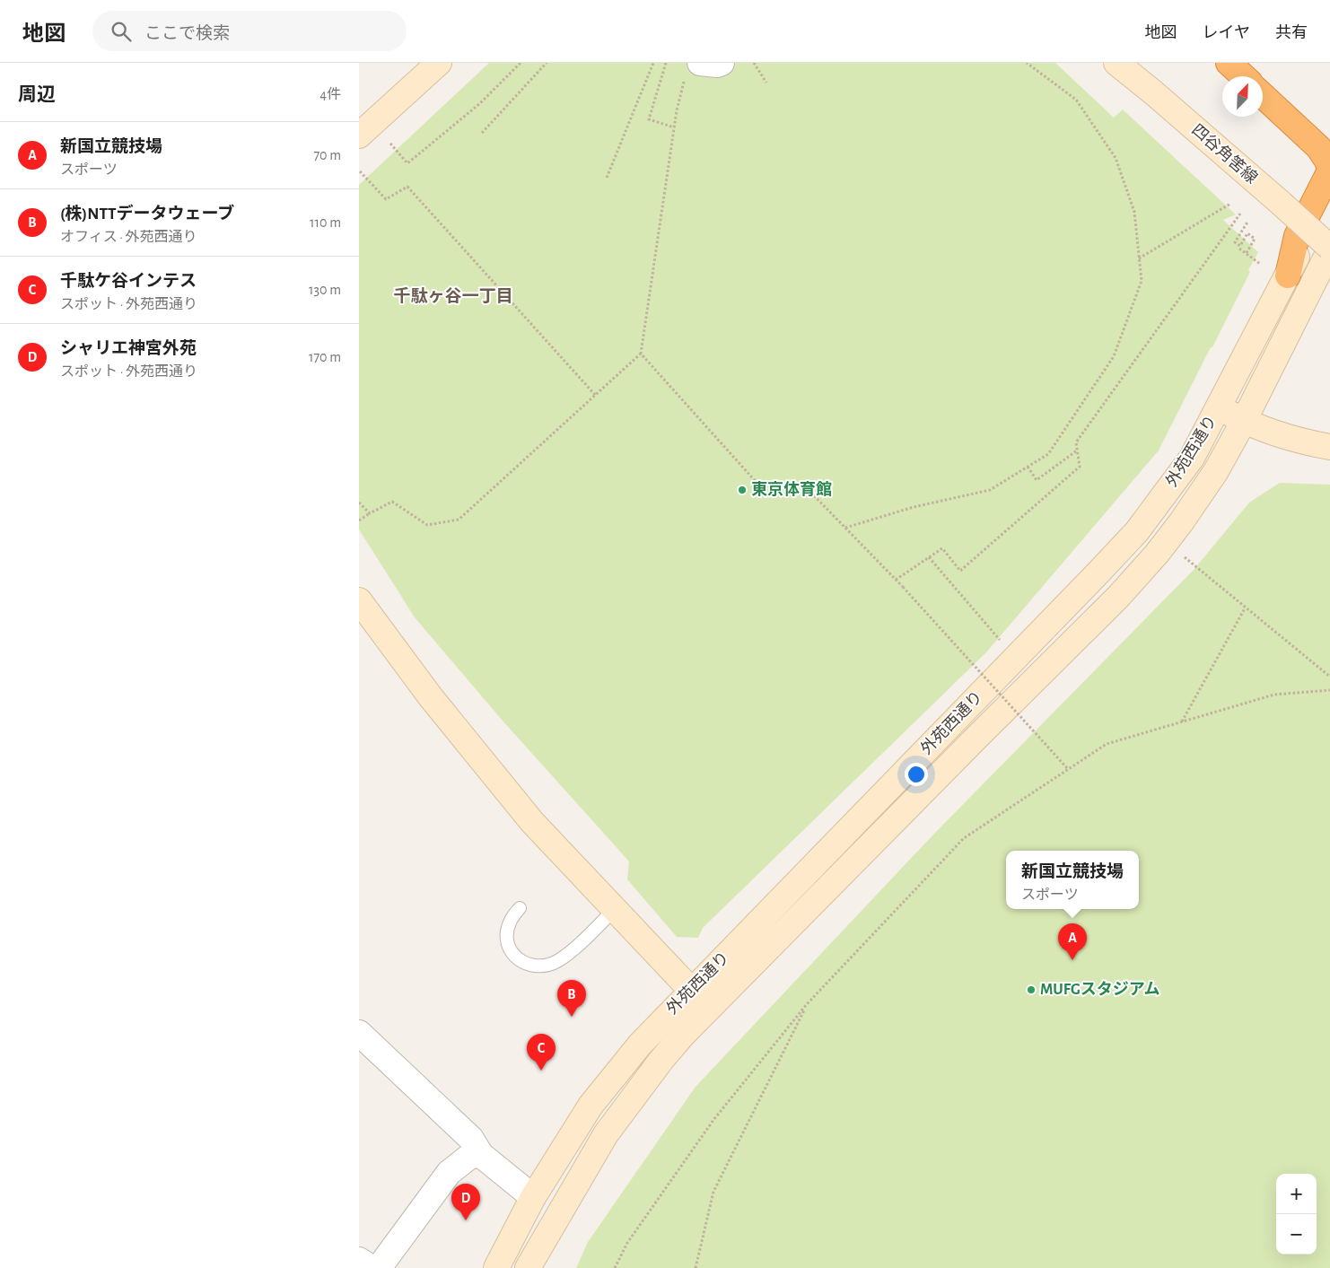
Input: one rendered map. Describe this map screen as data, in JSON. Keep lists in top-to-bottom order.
{
  "streets": {
    "main road": ["四谷角筈線", "外苑西通り"]
  },
  "crossings": [
    ["四谷角筈線", "外苑西通り"]
  ],
  "districts": ["千駄ヶ谷一丁目"],
  "places": ["東京体育館", "MUFGスタジアム"],
  "north": "top right",
  "page": {
    "header": "地図",
    "search": "ここで検索",
    "nav": ["地図", "レイヤ", "共有"],
    "heading": ["周辺", "4件"],
    "list": [
      {
        "mark": "A",
        "name": "新国立競技場",
        "note": "スポーツ",
        "value": "70 m"
      },
      {
        "mark": "B",
        "name": "(株)NTTデータウェーブ",
        "note": "オフィス · 外苑西通り",
        "value": "110 m"
      },
      {
        "mark": "C",
        "name": "千駄ケ谷インテス",
        "note": "スポット · 外苑西通り",
        "value": "130 m"
      },
      {
        "mark": "D",
        "name": "シャリエ神宮外苑",
        "note": "スポット · 外苑西通り",
        "value": "170 m"
      }
    ],
    "popup": ["新国立競技場", "スポーツ"],
    "pins": [
      "A",
      "B",
      "C",
      "D"
    ],
    "map_buttons": ["+", "−"]
  }
}
